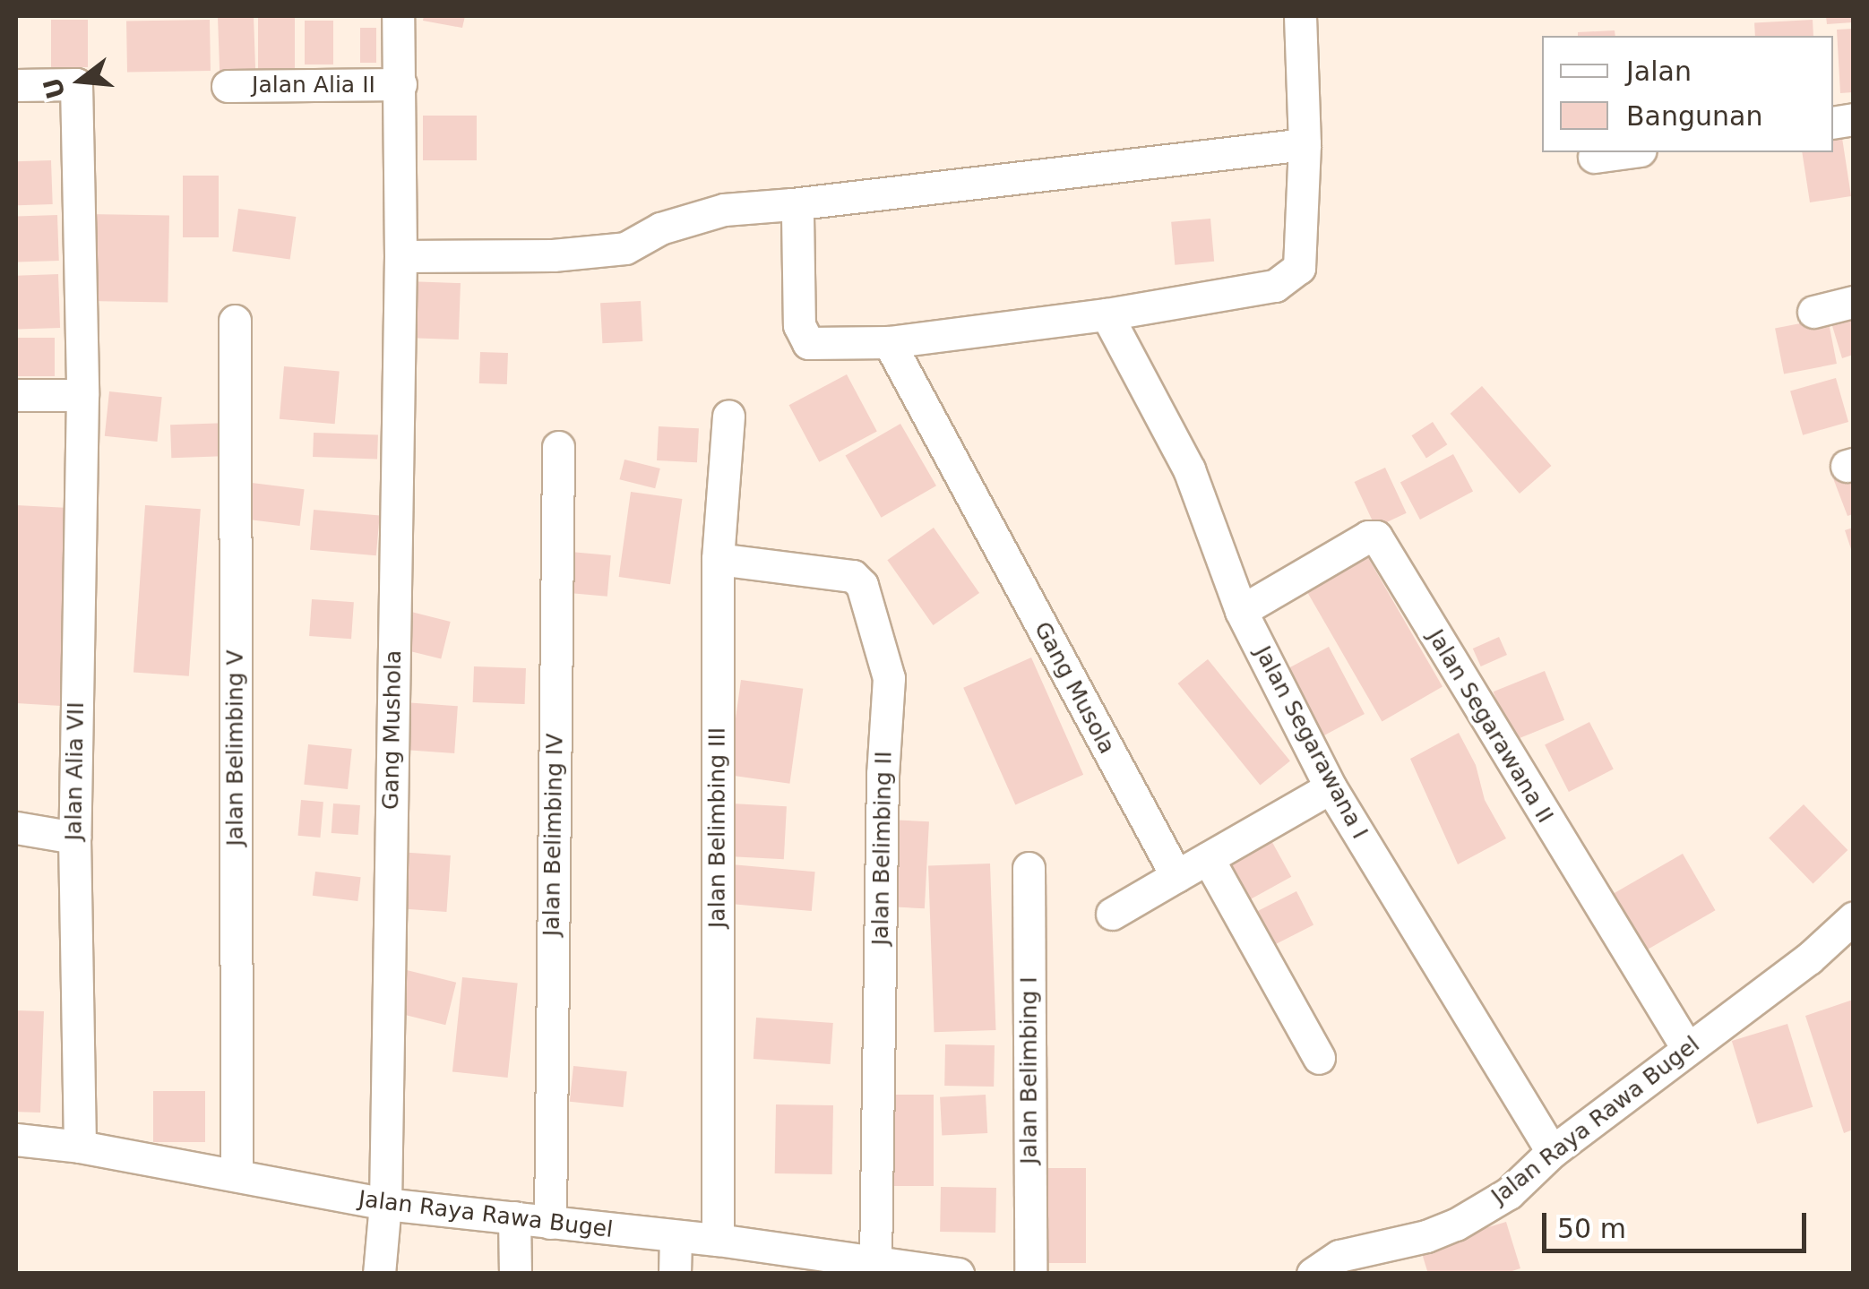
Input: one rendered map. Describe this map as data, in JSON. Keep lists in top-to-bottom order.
{
  "streets": {
    "street": [
      "Jalan Alia II",
      "Gang Musola",
      "Jalan Segarawana II",
      "Gang Mushola",
      "Jalan Segarawana I",
      "Jalan Belimbing V",
      "Jalan Alia VII",
      "Jalan Belimbing III",
      "Jalan Belimbing IV",
      "Jalan Belimbing II",
      "Jalan Belimbing I",
      "Jalan Raya Rawa Bugel"
    ]
  },
  "crossings": [
    ["Jalan Alia II", "Gang Mushola"],
    ["Jalan Segarawana II", "Jalan Segarawana I"],
    ["Jalan Segarawana II", "Jalan Raya Rawa Bugel"],
    ["Gang Mushola", "Jalan Raya Rawa Bugel"],
    ["Jalan Segarawana I", "Jalan Raya Rawa Bugel"],
    ["Jalan Belimbing V", "Jalan Raya Rawa Bugel"],
    ["Jalan Alia VII", "Jalan Raya Rawa Bugel"],
    ["Jalan Belimbing III", "Jalan Belimbing II"],
    ["Jalan Belimbing III", "Jalan Raya Rawa Bugel"],
    ["Jalan Belimbing IV", "Jalan Raya Rawa Bugel"],
    ["Jalan Belimbing II", "Jalan Raya Rawa Bugel"]
  ],
  "legend": ["Jalan", "Bangunan"],
  "scale_bar": "50 m",
  "north": "left"
}
